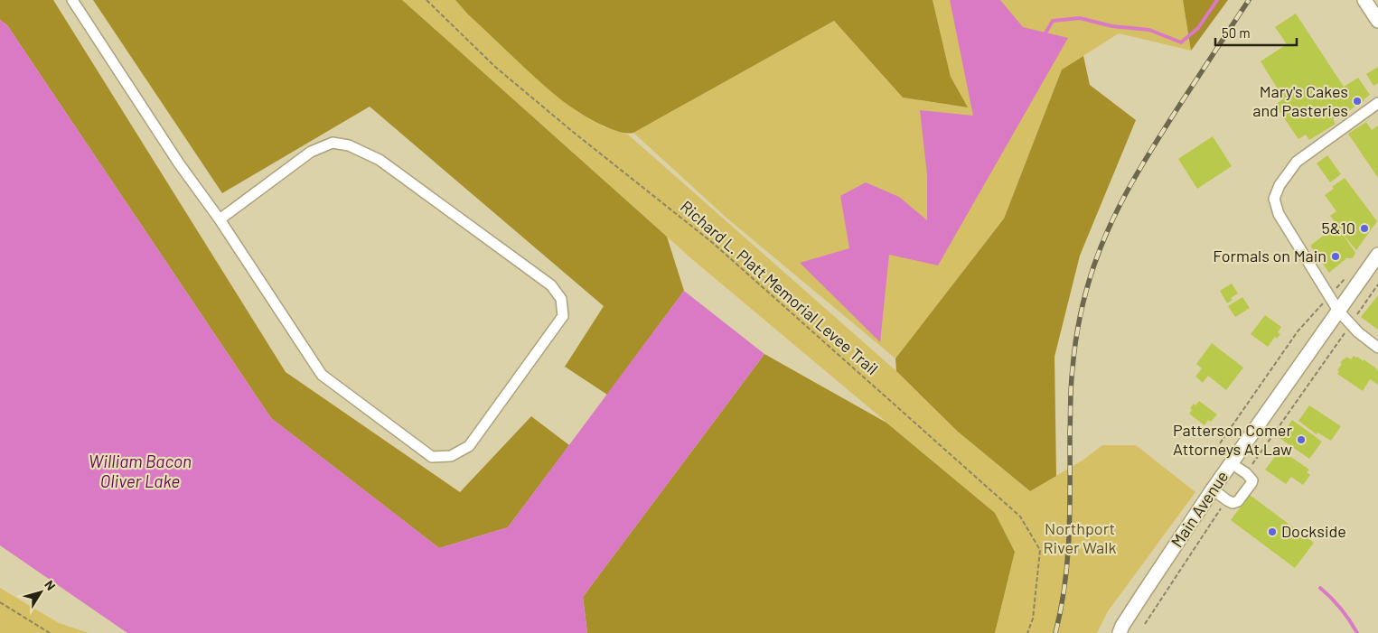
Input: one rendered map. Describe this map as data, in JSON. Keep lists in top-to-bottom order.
{
  "streets": {
    "main road": ["Main Avenue"],
    "path": ["Richard L. Platt Memorial Levee Trail"]
  },
  "water": ["William Bacon Oliver Lake"],
  "parks": ["Northport River Walk"],
  "places": [
    "Mary's Cakes and Pasteries",
    "5&10",
    "Formals on Main",
    "Patterson Comer Attorneys At Law",
    "Dockside"
  ],
  "scale_bar": "50 m",
  "north": "top right"
}
